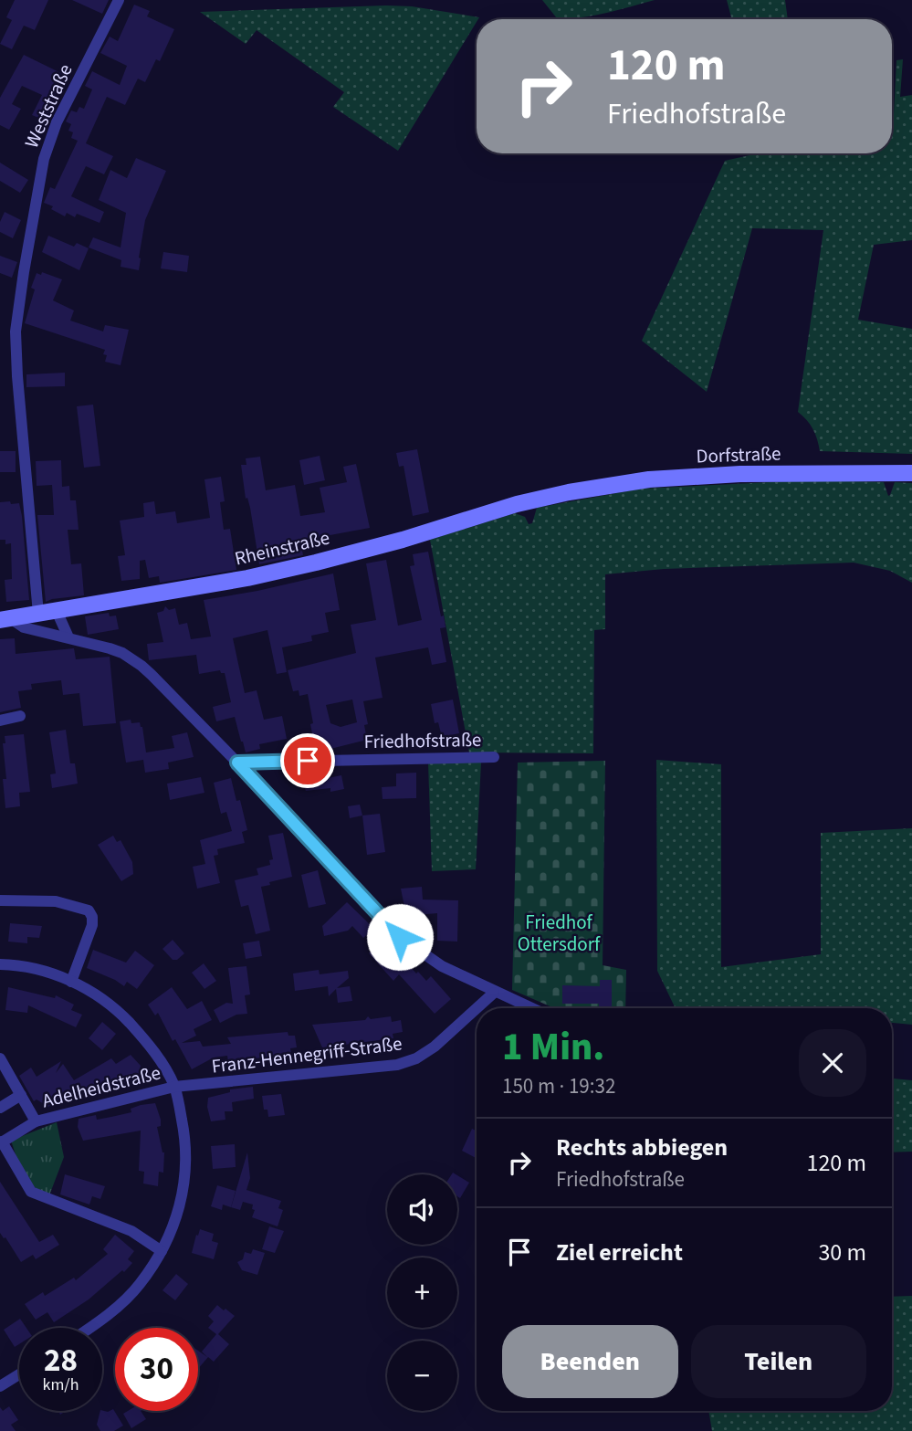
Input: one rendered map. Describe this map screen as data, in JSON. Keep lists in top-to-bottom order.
{
  "streets": {
    "main road": ["Dorfstraße", "Rheinstraße"],
    "street": [
      "Weststraße",
      "Friedhofstraße",
      "Franz-Hennegriff-Straße",
      "Adelheidstraße"
    ]
  },
  "crossings": [
    ["Weststraße", "Rheinstraße"],
    ["Dorfstraße", "Rheinstraße"],
    ["Franz-Hennegriff-Straße", "Adelheidstraße"]
  ],
  "parks": ["Friedhof Ottersdorf"],
  "page": {
    "turn": ["120 m", "Friedhofstraße"],
    "heading": ["1 Min.", "150 m · 19:32"],
    "list": [
      {
        "name": "Rechts abbiegen",
        "note": "Friedhofstraße",
        "value": "120 m"
      },
      {
        "name": "Ziel erreicht",
        "value": "30 m"
      }
    ],
    "map_buttons": ["+", "−"],
    "buttons": ["Beenden", "Teilen"],
    "speed": "28 km/h",
    "limit": "30"
  }
}
